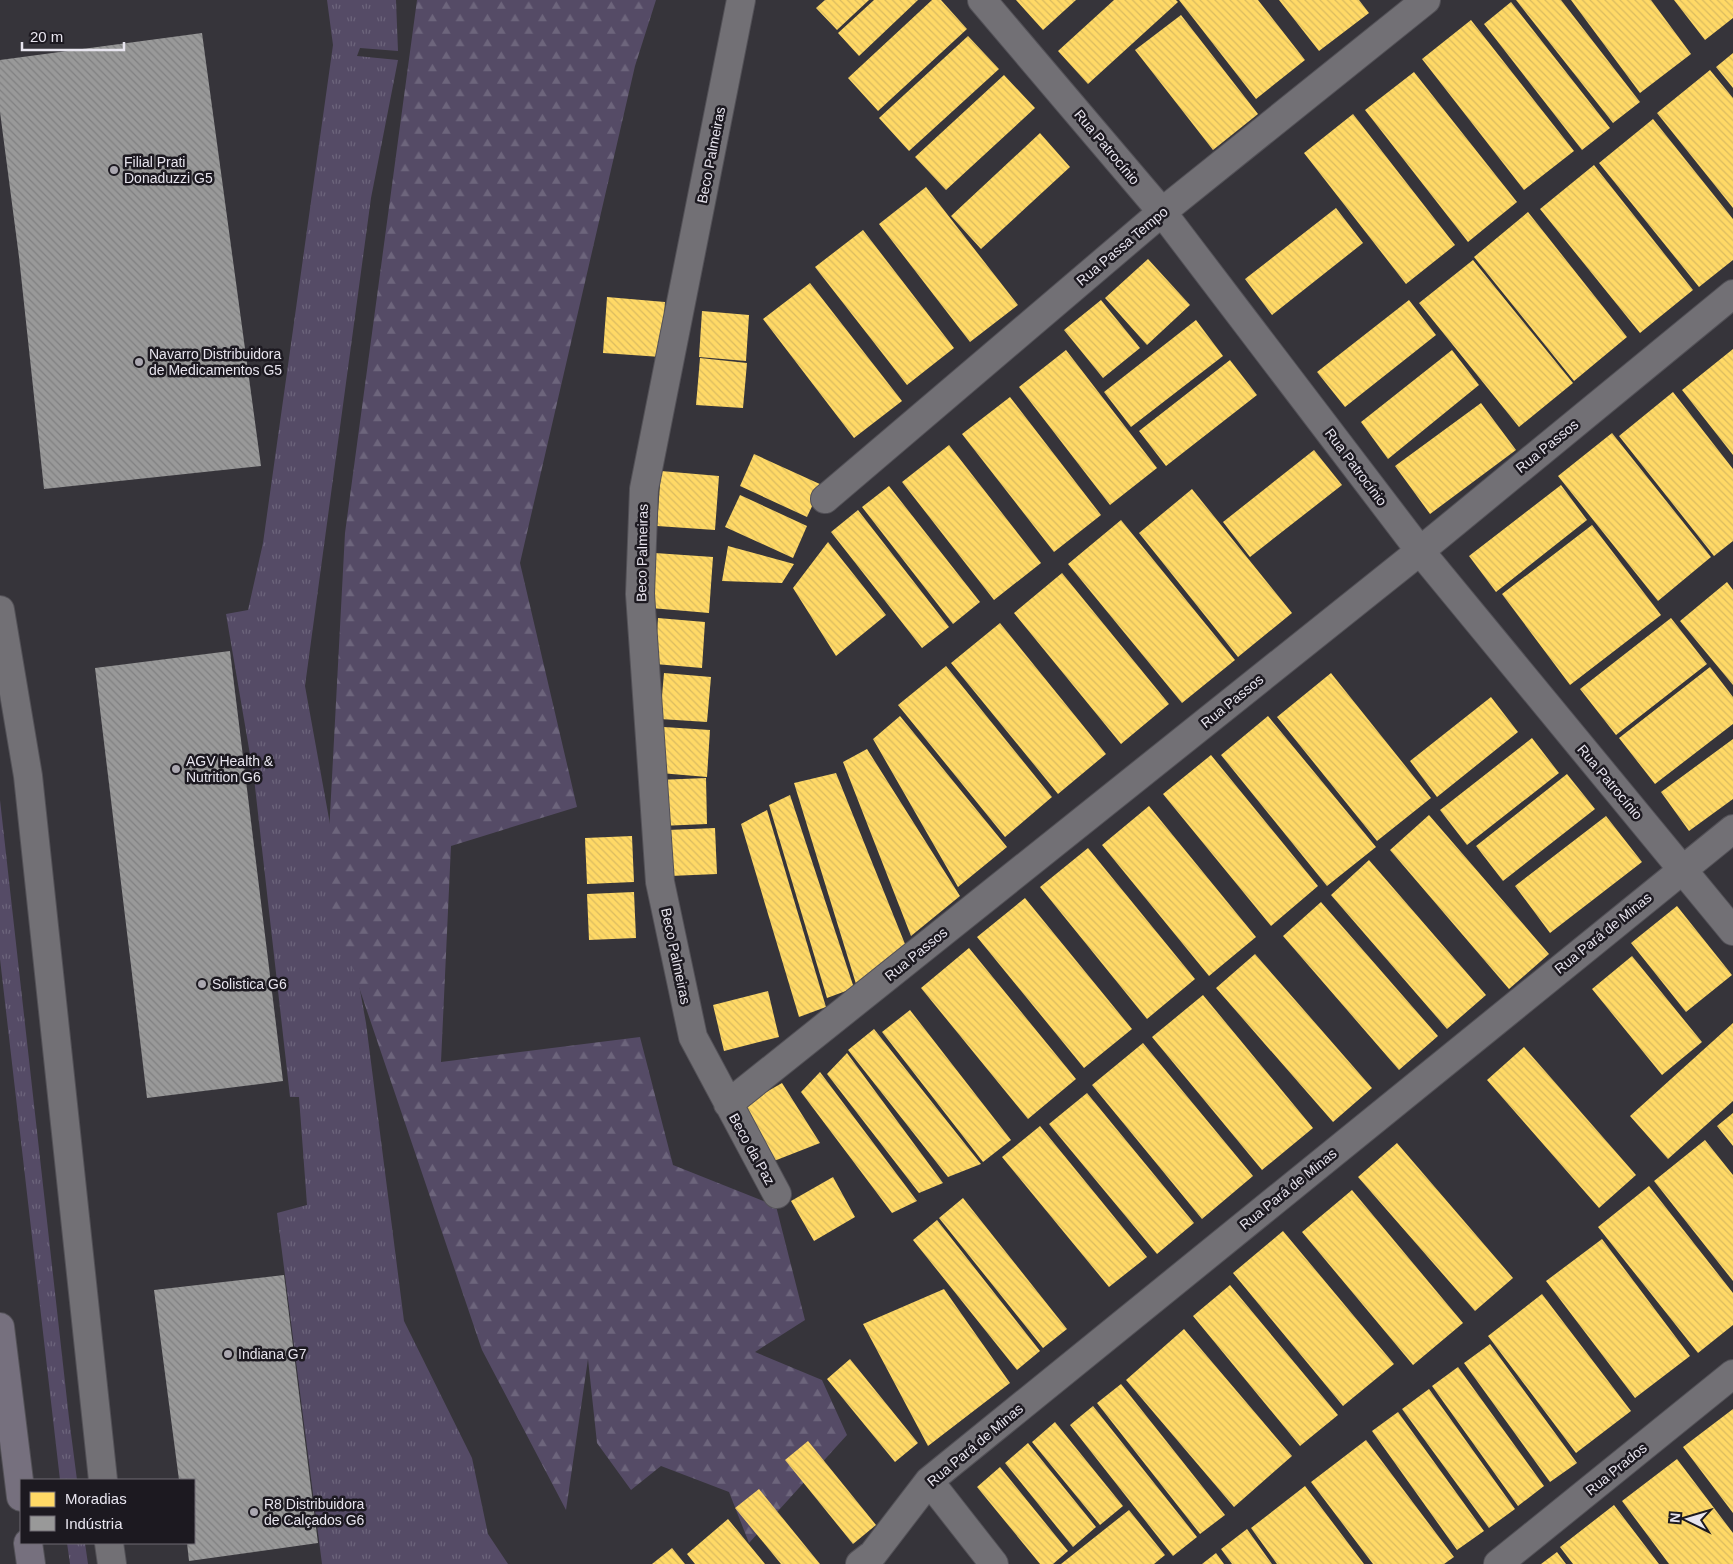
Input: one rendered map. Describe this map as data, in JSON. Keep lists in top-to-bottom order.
{
  "streets": {
    "street": [
      "Rua Patrocínio",
      "Beco Palmeiras",
      "Rua Passa Tempo",
      "Rua Passos",
      "Rua Pará de Minas",
      "Beco da Paz",
      "Rua Prados"
    ]
  },
  "crossings": [
    ["Rua Patrocínio", "Rua Passa Tempo"],
    ["Rua Patrocínio", "Rua Passos"],
    ["Rua Patrocínio", "Rua Pará de Minas"],
    ["Beco Palmeiras", "Rua Passos"],
    ["Beco Palmeiras", "Beco da Paz"],
    ["Rua Passos", "Beco da Paz"]
  ],
  "places": [
    "Filial Prati Donaduzzi G5",
    "Navarro Distribuidora de Medicamentos G5",
    "AGV Health & Nutrition G6",
    "Solistica G6",
    "Indiana G7",
    "R8 Distribuidora de Calçados G6"
  ],
  "legend": ["Moradias", "Indústria"],
  "scale_bar": "20 m",
  "north": "left"
}
